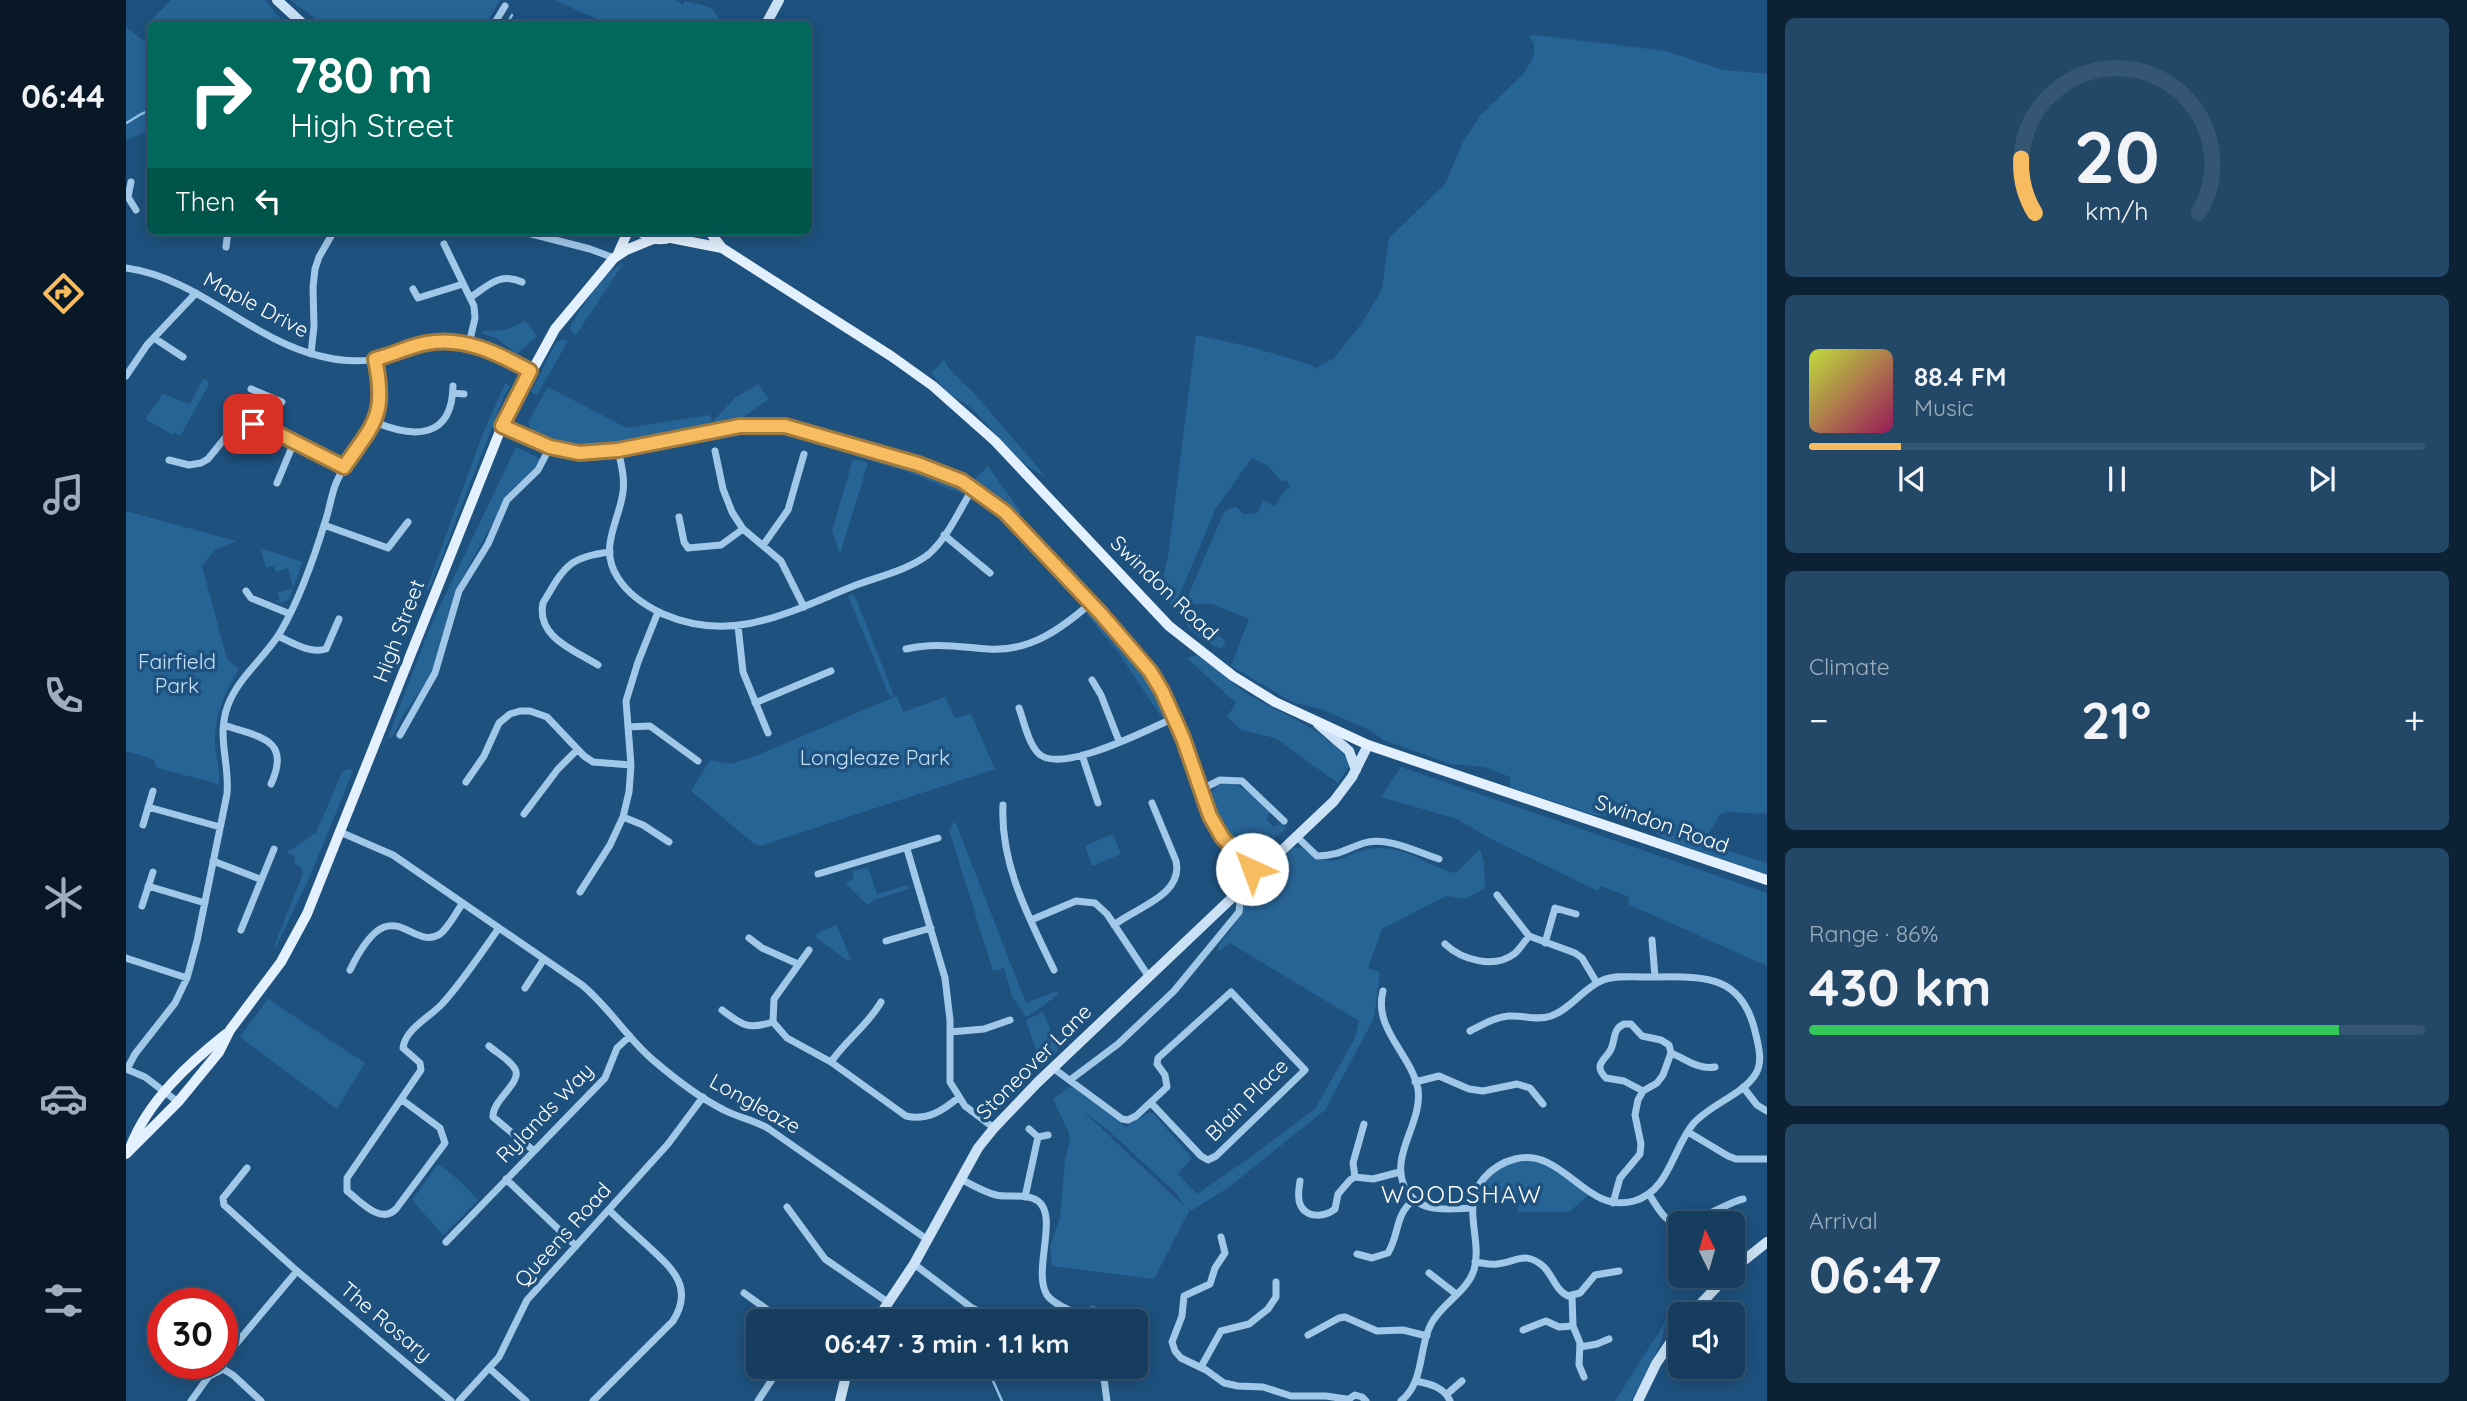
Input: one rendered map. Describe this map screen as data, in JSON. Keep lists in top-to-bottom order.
{
  "streets": {
    "main road": ["Swindon Road", "High Street"],
    "street": [
      "Maple Drive",
      "Stoneover Lane",
      "Blain Place",
      "Longleaze",
      "Rylands Way",
      "Queens Road",
      "The Rosary"
    ]
  },
  "crossings": [
    ["Maple Drive", "High Street"],
    ["Swindon Road", "High Street"],
    ["Swindon Road", "Stoneover Lane"],
    ["High Street", "Longleaze"],
    ["Stoneover Lane", "Longleaze"],
    ["Longleaze", "Rylands Way"],
    ["Longleaze", "Queens Road"],
    ["Rylands Way", "Queens Road"]
  ],
  "districts": ["WOODSHAW"],
  "parks": ["Fairfield Park", "Longleaze Park"],
  "north": "top",
  "page": {
    "tabs": "06:44",
    "turn": ["780 m", "High Street"],
    "then": "Then",
    "song": ["88.4 FM", "Music"],
    "tile": [
      "Climate",
      ["Range · 86%", "430 km"],
      ["Arrival", "06:47"]
    ],
    "heat": ["−", "21°", "+"],
    "limit": "30",
    "trip": "06:47 · 3 min · 1.1 km",
    "gauge": ["20", "km/h"]
  }
}
